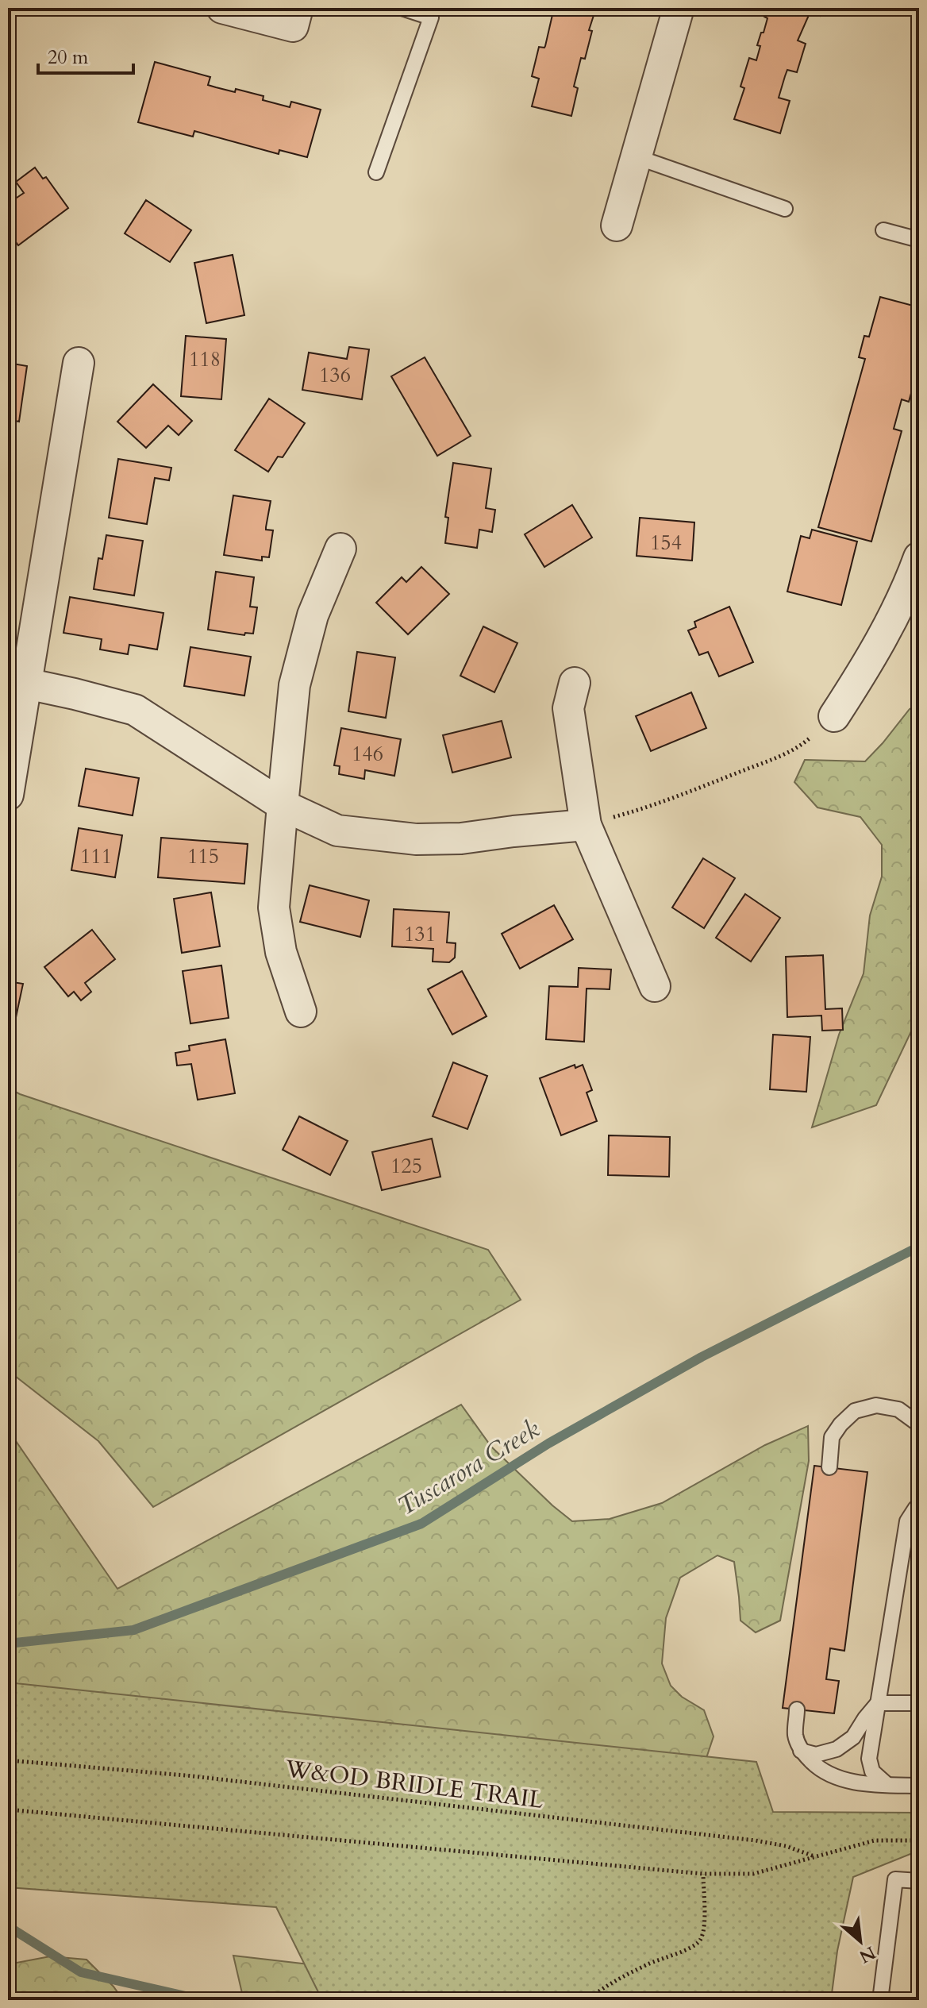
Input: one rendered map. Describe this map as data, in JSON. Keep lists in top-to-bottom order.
{
  "streets": {
    "path": ["W&OD BRIDLE TRAIL"]
  },
  "water": ["Tuscarora Creek"],
  "house_numbers": [
    "118",
    "136",
    "154",
    "146",
    "111",
    "115",
    "131",
    "125"
  ],
  "scale_bar": "20 m",
  "north": "bottom right"
}
